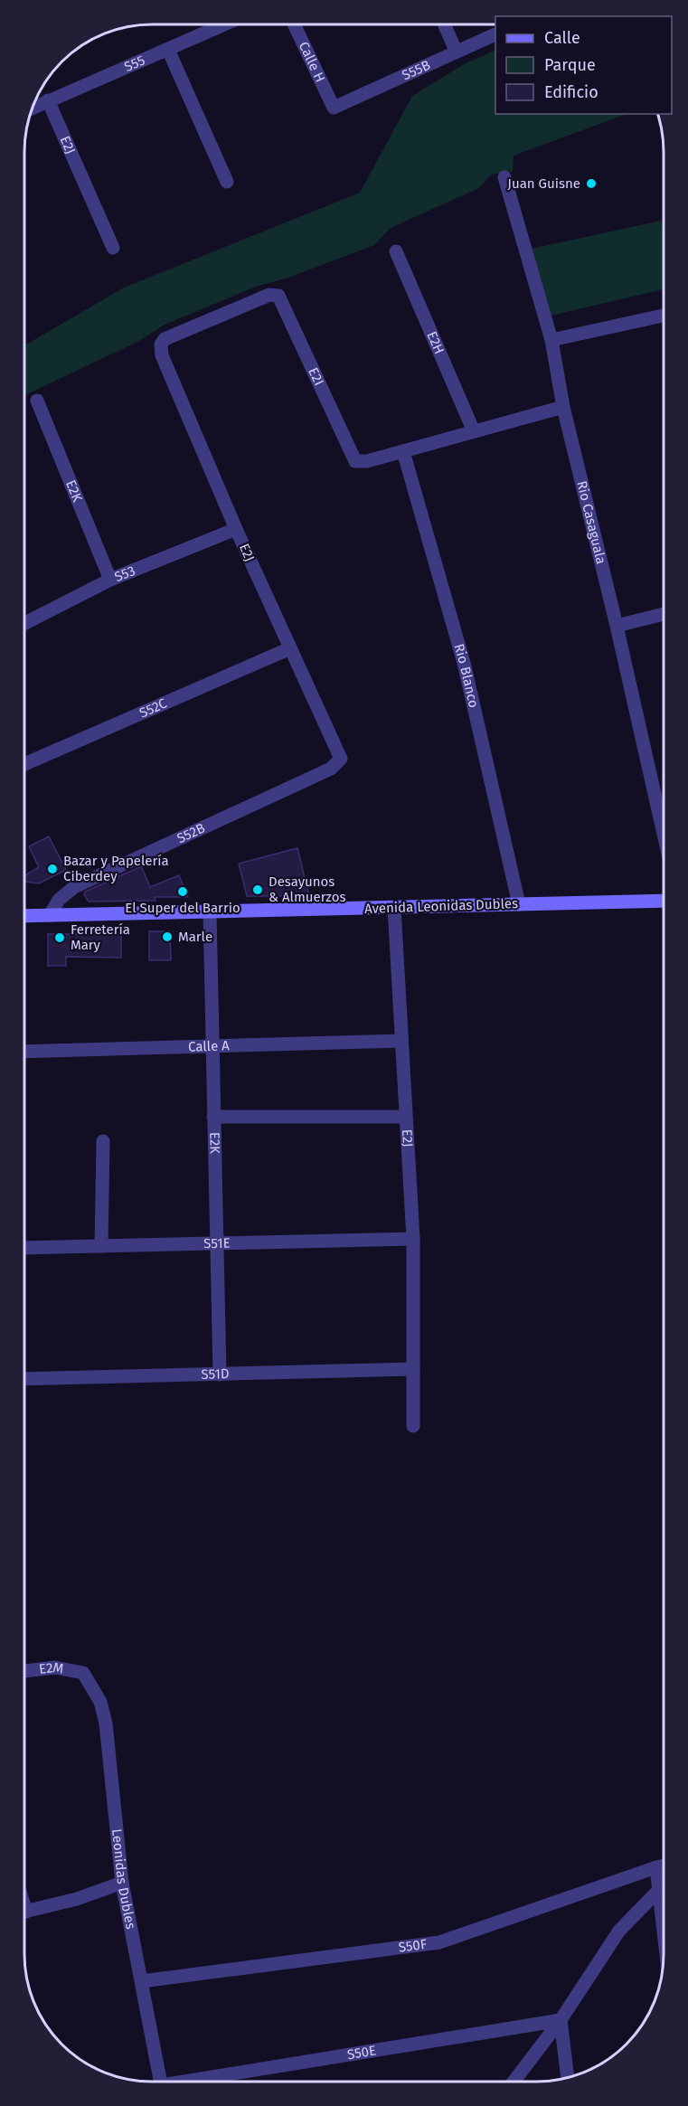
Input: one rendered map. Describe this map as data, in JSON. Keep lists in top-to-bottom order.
{
  "streets": {
    "main road": ["Avenida Leonidas Dubles"],
    "street": [
      "Calle H",
      "S55",
      "S55B",
      "E2J",
      "E2H",
      "E2I",
      "E2K",
      "Rio Casaguala",
      "S53",
      "Rio Blanco",
      "S52C",
      "S52B",
      "Calle A",
      "S51E",
      "S51D",
      "E2M",
      "Leonidas Dubles",
      "S50F",
      "S50E"
    ]
  },
  "crossings": [
    ["Calle H", "S55B"],
    ["S55", "E2J"],
    ["E2J", "E2I"],
    ["E2J", "S53"],
    ["E2J", "S52C"],
    ["E2J", "S52B"],
    ["E2J", "Avenida Leonidas Dubles"],
    ["E2J", "Calle A"],
    ["E2J", "S51E"],
    ["E2J", "S51D"],
    ["E2I", "Rio Blanco"],
    ["E2K", "S53"],
    ["E2K", "Avenida Leonidas Dubles"],
    ["E2K", "Calle A"],
    ["E2K", "S51E"],
    ["E2K", "S51D"],
    ["Rio Blanco", "Avenida Leonidas Dubles"],
    ["S52B", "Avenida Leonidas Dubles"],
    ["E2M", "Leonidas Dubles"],
    ["Leonidas Dubles", "S50F"]
  ],
  "places": [
    "Juan Guisne",
    "Bazar y Papelería Ciberdey",
    "Desayunos & Almuerzos",
    "El Super del Barrio",
    "Marle",
    "Ferretería Mary"
  ],
  "legend": ["Calle", "Parque", "Edificio"]
}
